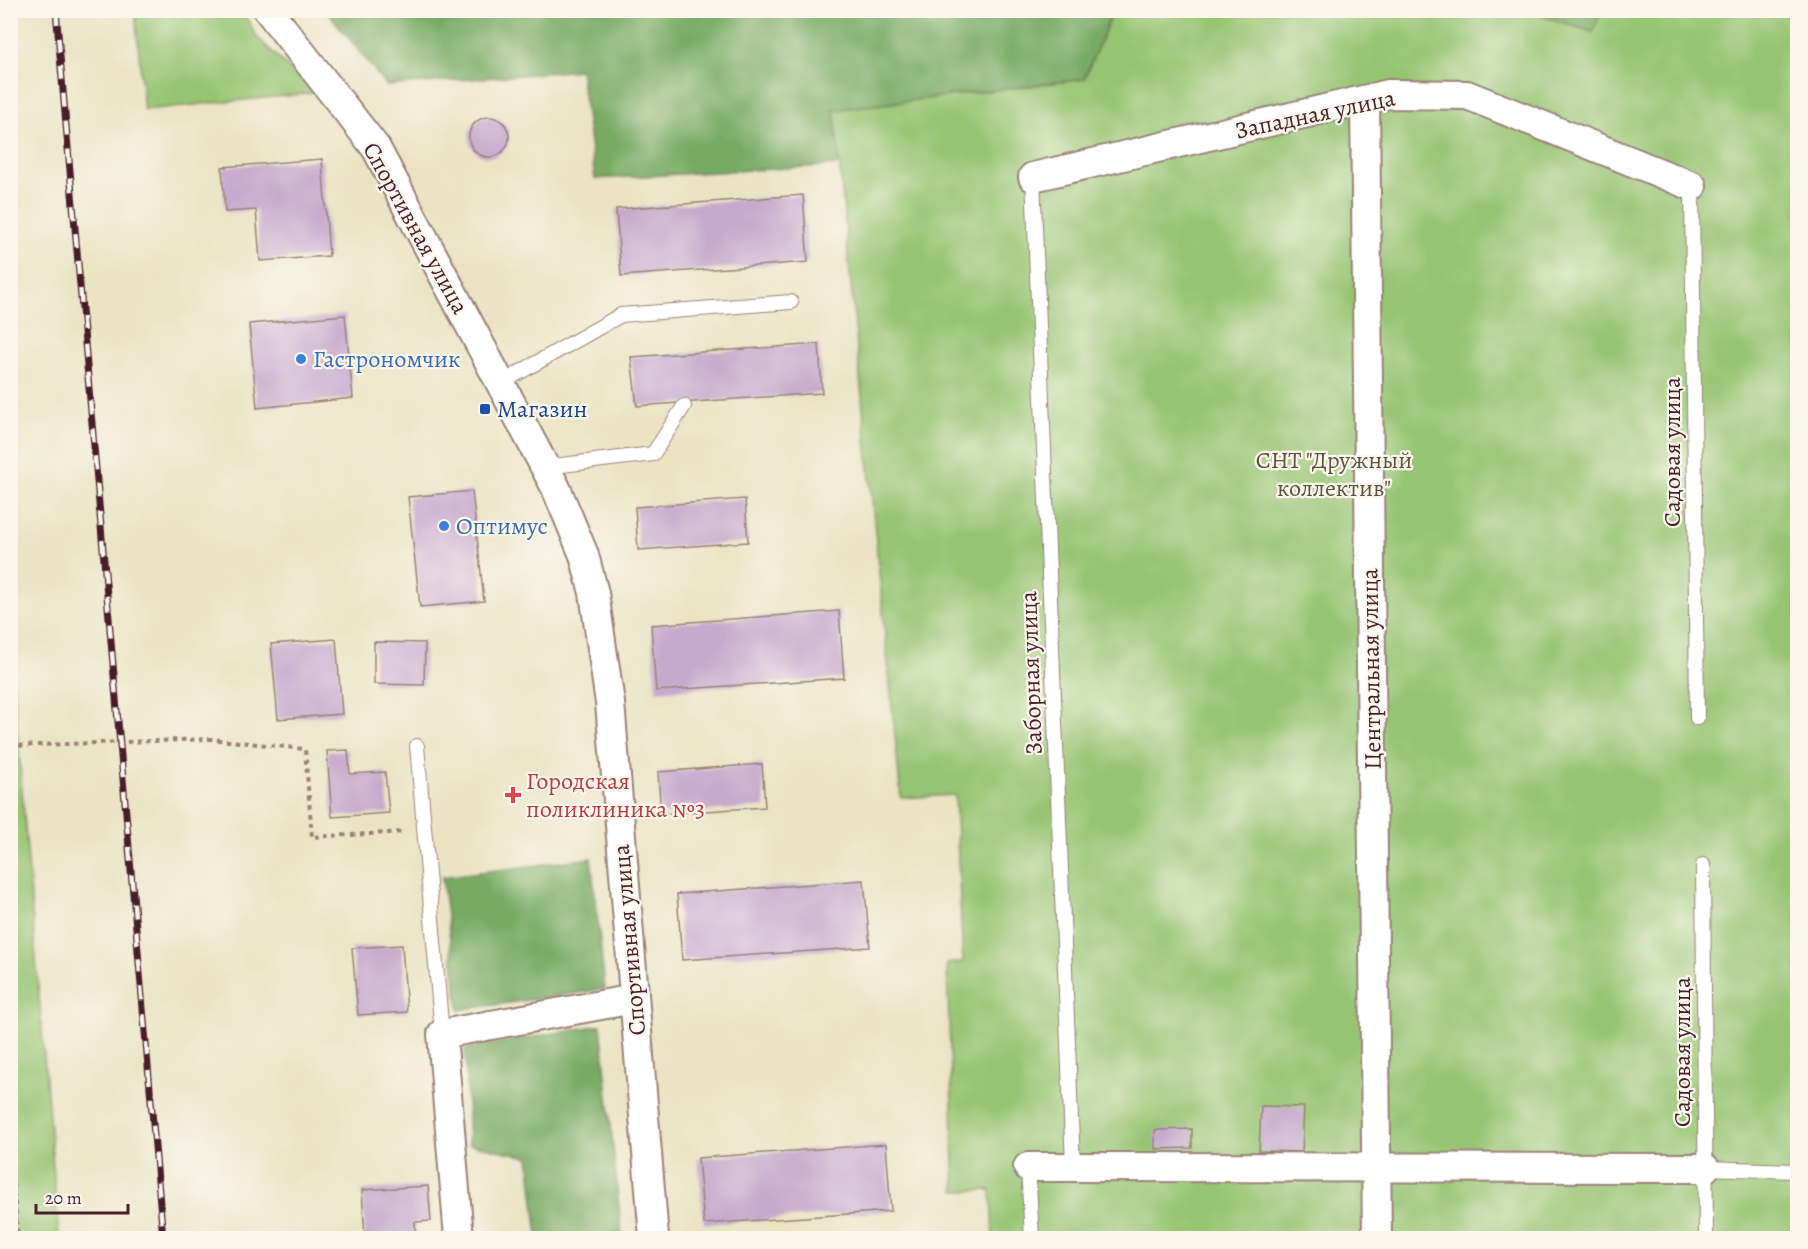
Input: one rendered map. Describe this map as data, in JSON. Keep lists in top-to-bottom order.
{
  "streets": {
    "street": ["Западная улица", "Спортивная улица", "Центральная улица"],
    "lane": ["Садовая улица", "Заборная улица"]
  },
  "crossings": [
    ["Западная улица", "Садовая улица"],
    ["Западная улица", "Центральная улица"],
    ["Западная улица", "Заборная улица"]
  ],
  "parks": ["СНТ \"Дружный коллектив\""],
  "places": {
    "other": ["Гастрономчик", "Оптимус"],
    "transit": ["Магазин"],
    "health": ["Городская поликлиника №3"]
  },
  "scale_bar": "20 m"
}
